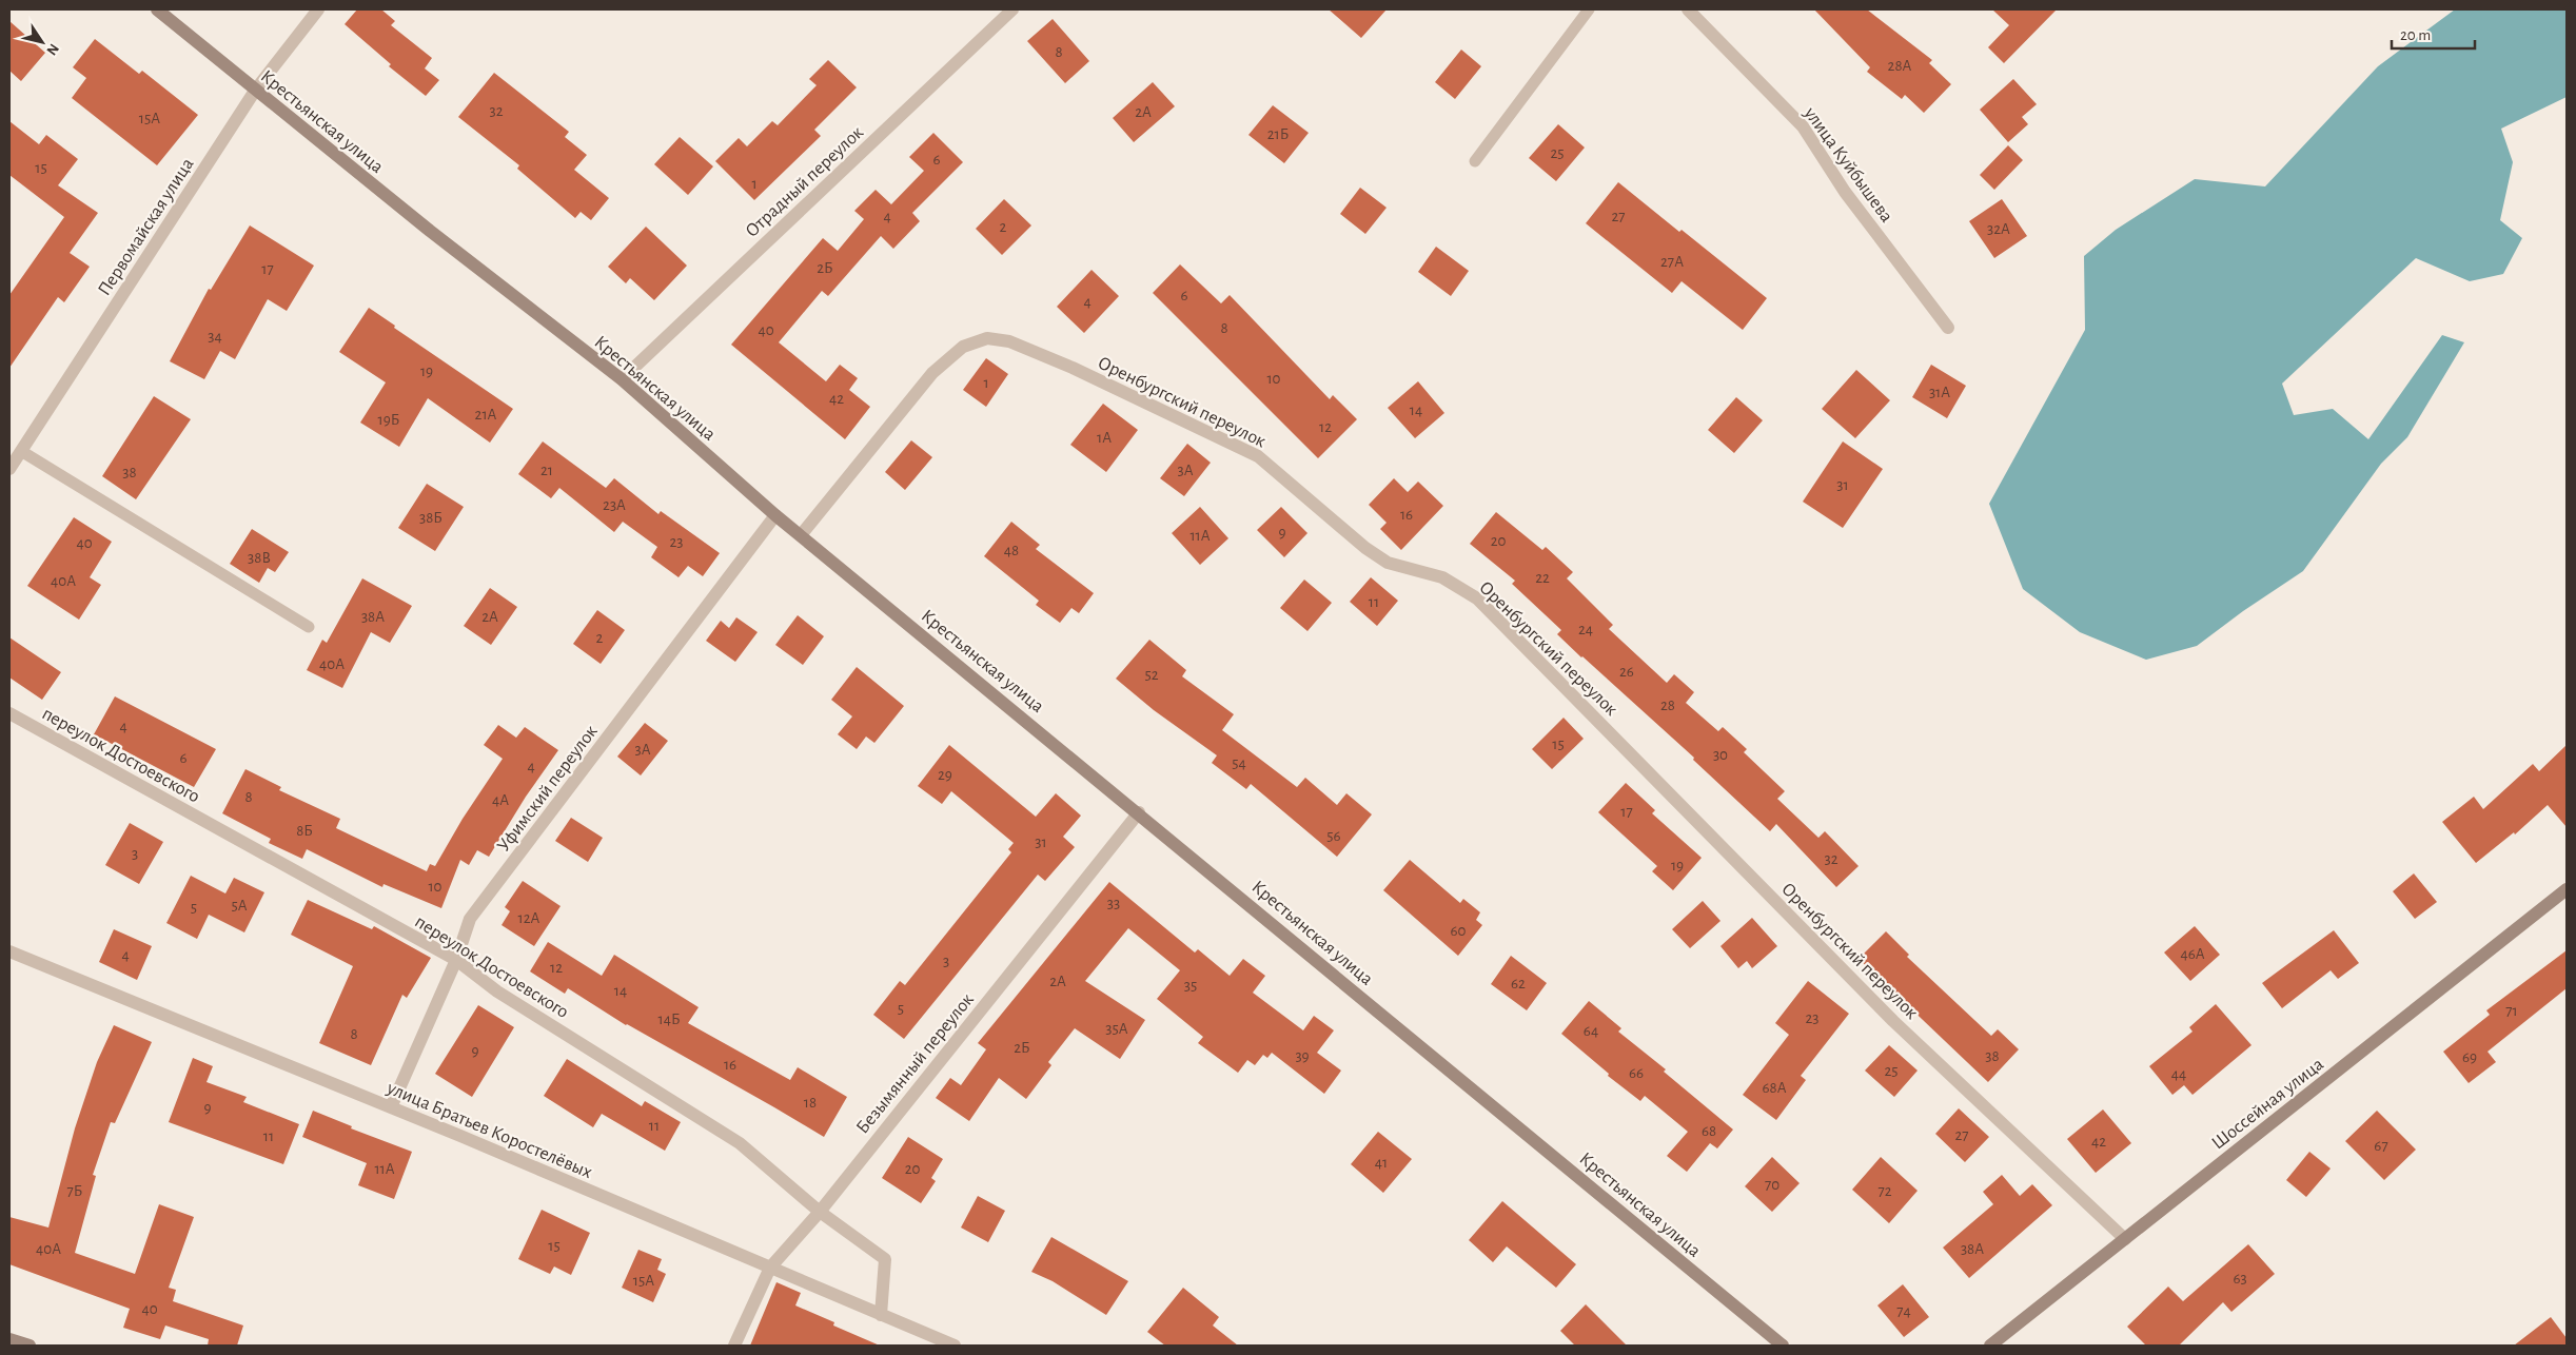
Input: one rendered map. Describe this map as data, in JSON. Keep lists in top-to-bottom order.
{
  "streets": {
    "street": [
      "Крестьянская улица",
      "улица Куйбышева",
      "Отрадный переулок",
      "Первомайская улица",
      "Оренбургский переулок",
      "переулок Достоевского",
      "Уфимский переулок",
      "Безымянный переулок",
      "Шоссейная улица",
      "улица Братьев Коростелёвых"
    ]
  },
  "crossings": [
    ["Крестьянская улица", "Отрадный переулок"],
    ["Крестьянская улица", "Первомайская улица"],
    ["Крестьянская улица", "Оренбургский переулок"],
    ["Крестьянская улица", "Уфимский переулок"],
    ["Крестьянская улица", "Безымянный переулок"],
    ["Оренбургский переулок", "Шоссейная улица"],
    ["переулок Достоевского", "Уфимский переулок"],
    ["переулок Достоевского", "Безымянный переулок"],
    ["переулок Достоевского", "улица Братьев Коростелёвых"],
    ["Уфимский переулок", "улица Братьев Коростелёвых"],
    ["Безымянный переулок", "улица Братьев Коростелёвых"]
  ],
  "house_numbers": [
    "8",
    "28А",
    "32",
    "2А",
    "15А",
    "21Б",
    "25",
    "6",
    "15",
    "1",
    "4",
    "27",
    "2",
    "32А",
    "27А",
    "2Б",
    "17",
    "6",
    "4",
    "8",
    "40",
    "34",
    "19",
    "10",
    "1",
    "31А",
    "42",
    "14",
    "21А",
    "19Б",
    "12",
    "1А",
    "21",
    "3А",
    "38",
    "31",
    "23А",
    "16",
    "38Б",
    "9",
    "11А",
    "20",
    "23",
    "40",
    "48",
    "38В",
    "22",
    "40А",
    "11",
    "38А",
    "2А",
    "24",
    "2",
    "40А",
    "26",
    "52",
    "28",
    "4",
    "15",
    "3А",
    "30",
    "6",
    "54",
    "4",
    "29",
    "8",
    "4А",
    "17",
    "8Б",
    "56",
    "31",
    "3",
    "32",
    "19",
    "10",
    "33",
    "5А",
    "5",
    "12А",
    "60",
    "46А",
    "4",
    "3",
    "12",
    "2А",
    "62",
    "35",
    "14",
    "5",
    "71",
    "23",
    "14Б",
    "35А",
    "64",
    "8",
    "2Б",
    "9",
    "39",
    "38",
    "69",
    "16",
    "25",
    "66",
    "44",
    "68А",
    "18",
    "9",
    "11",
    "68",
    "27",
    "11",
    "42",
    "67",
    "41",
    "11А",
    "20",
    "70",
    "7Б",
    "72",
    "15",
    "40А",
    "38А",
    "63",
    "15А",
    "40",
    "74"
  ],
  "scale_bar": "20 m",
  "north": "bottom right"
}
